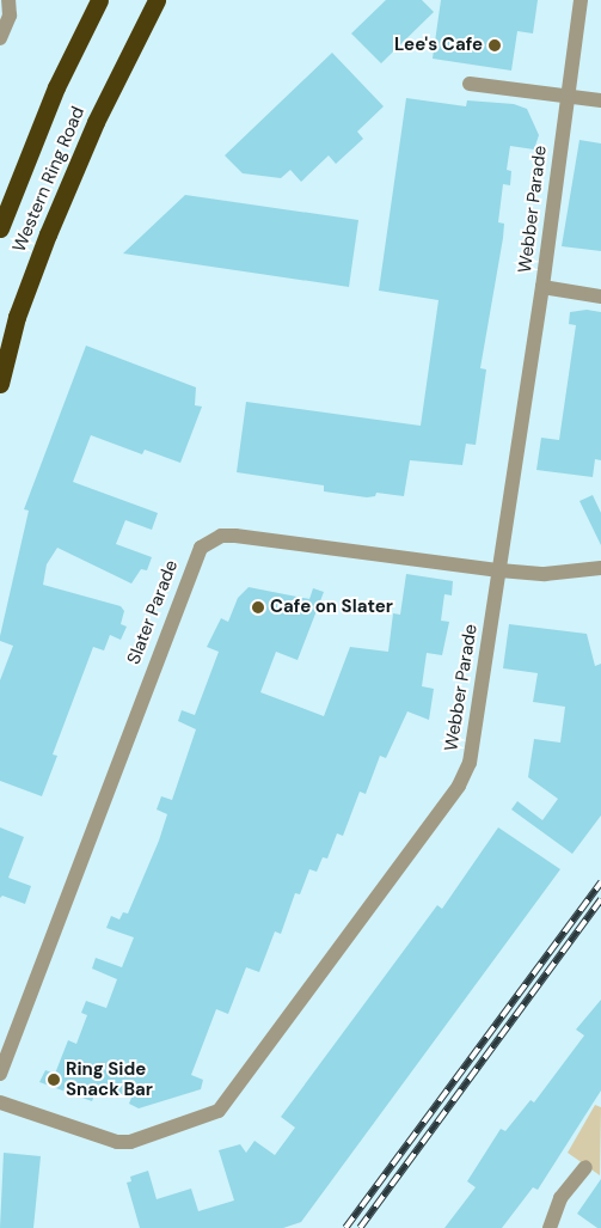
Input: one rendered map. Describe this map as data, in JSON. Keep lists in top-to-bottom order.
{
  "streets": {
    "highway": ["Western Ring Road"],
    "street": ["Webber Parade", "Slater Parade"]
  },
  "crossings": [
    ["Webber Parade", "Slater Parade"]
  ],
  "places": ["Lee's Cafe", "Cafe on Slater", "Ring Side Snack Bar"]
}
